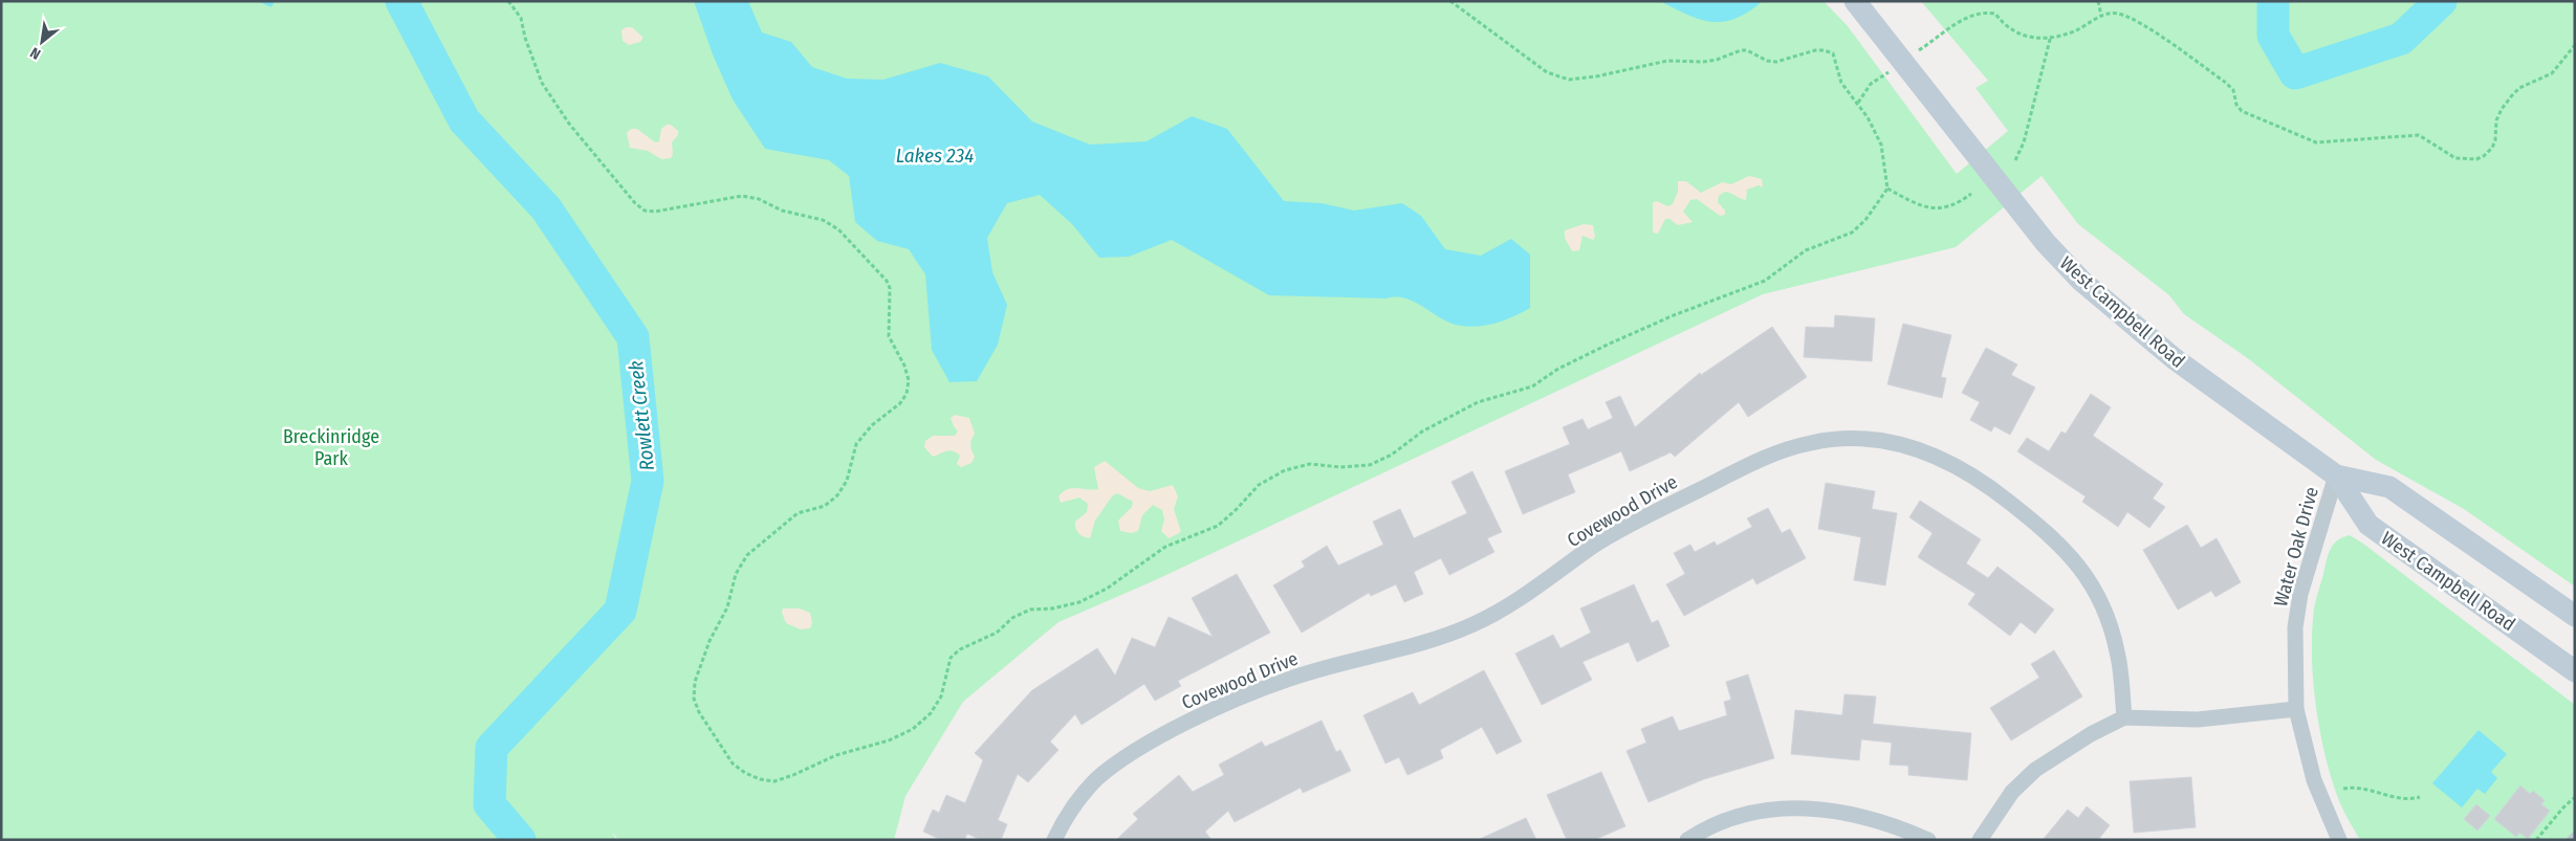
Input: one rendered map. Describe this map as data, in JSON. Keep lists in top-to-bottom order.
{
  "streets": {
    "main road": ["West Campbell Road"],
    "street": ["Covewood Drive", "Water Oak Drive"]
  },
  "crossings": [
    ["West Campbell Road", "Water Oak Drive"]
  ],
  "water": ["Lakes 234", "Rowlett Creek"],
  "parks": ["Breckinridge Park"],
  "north": "bottom left"
}
